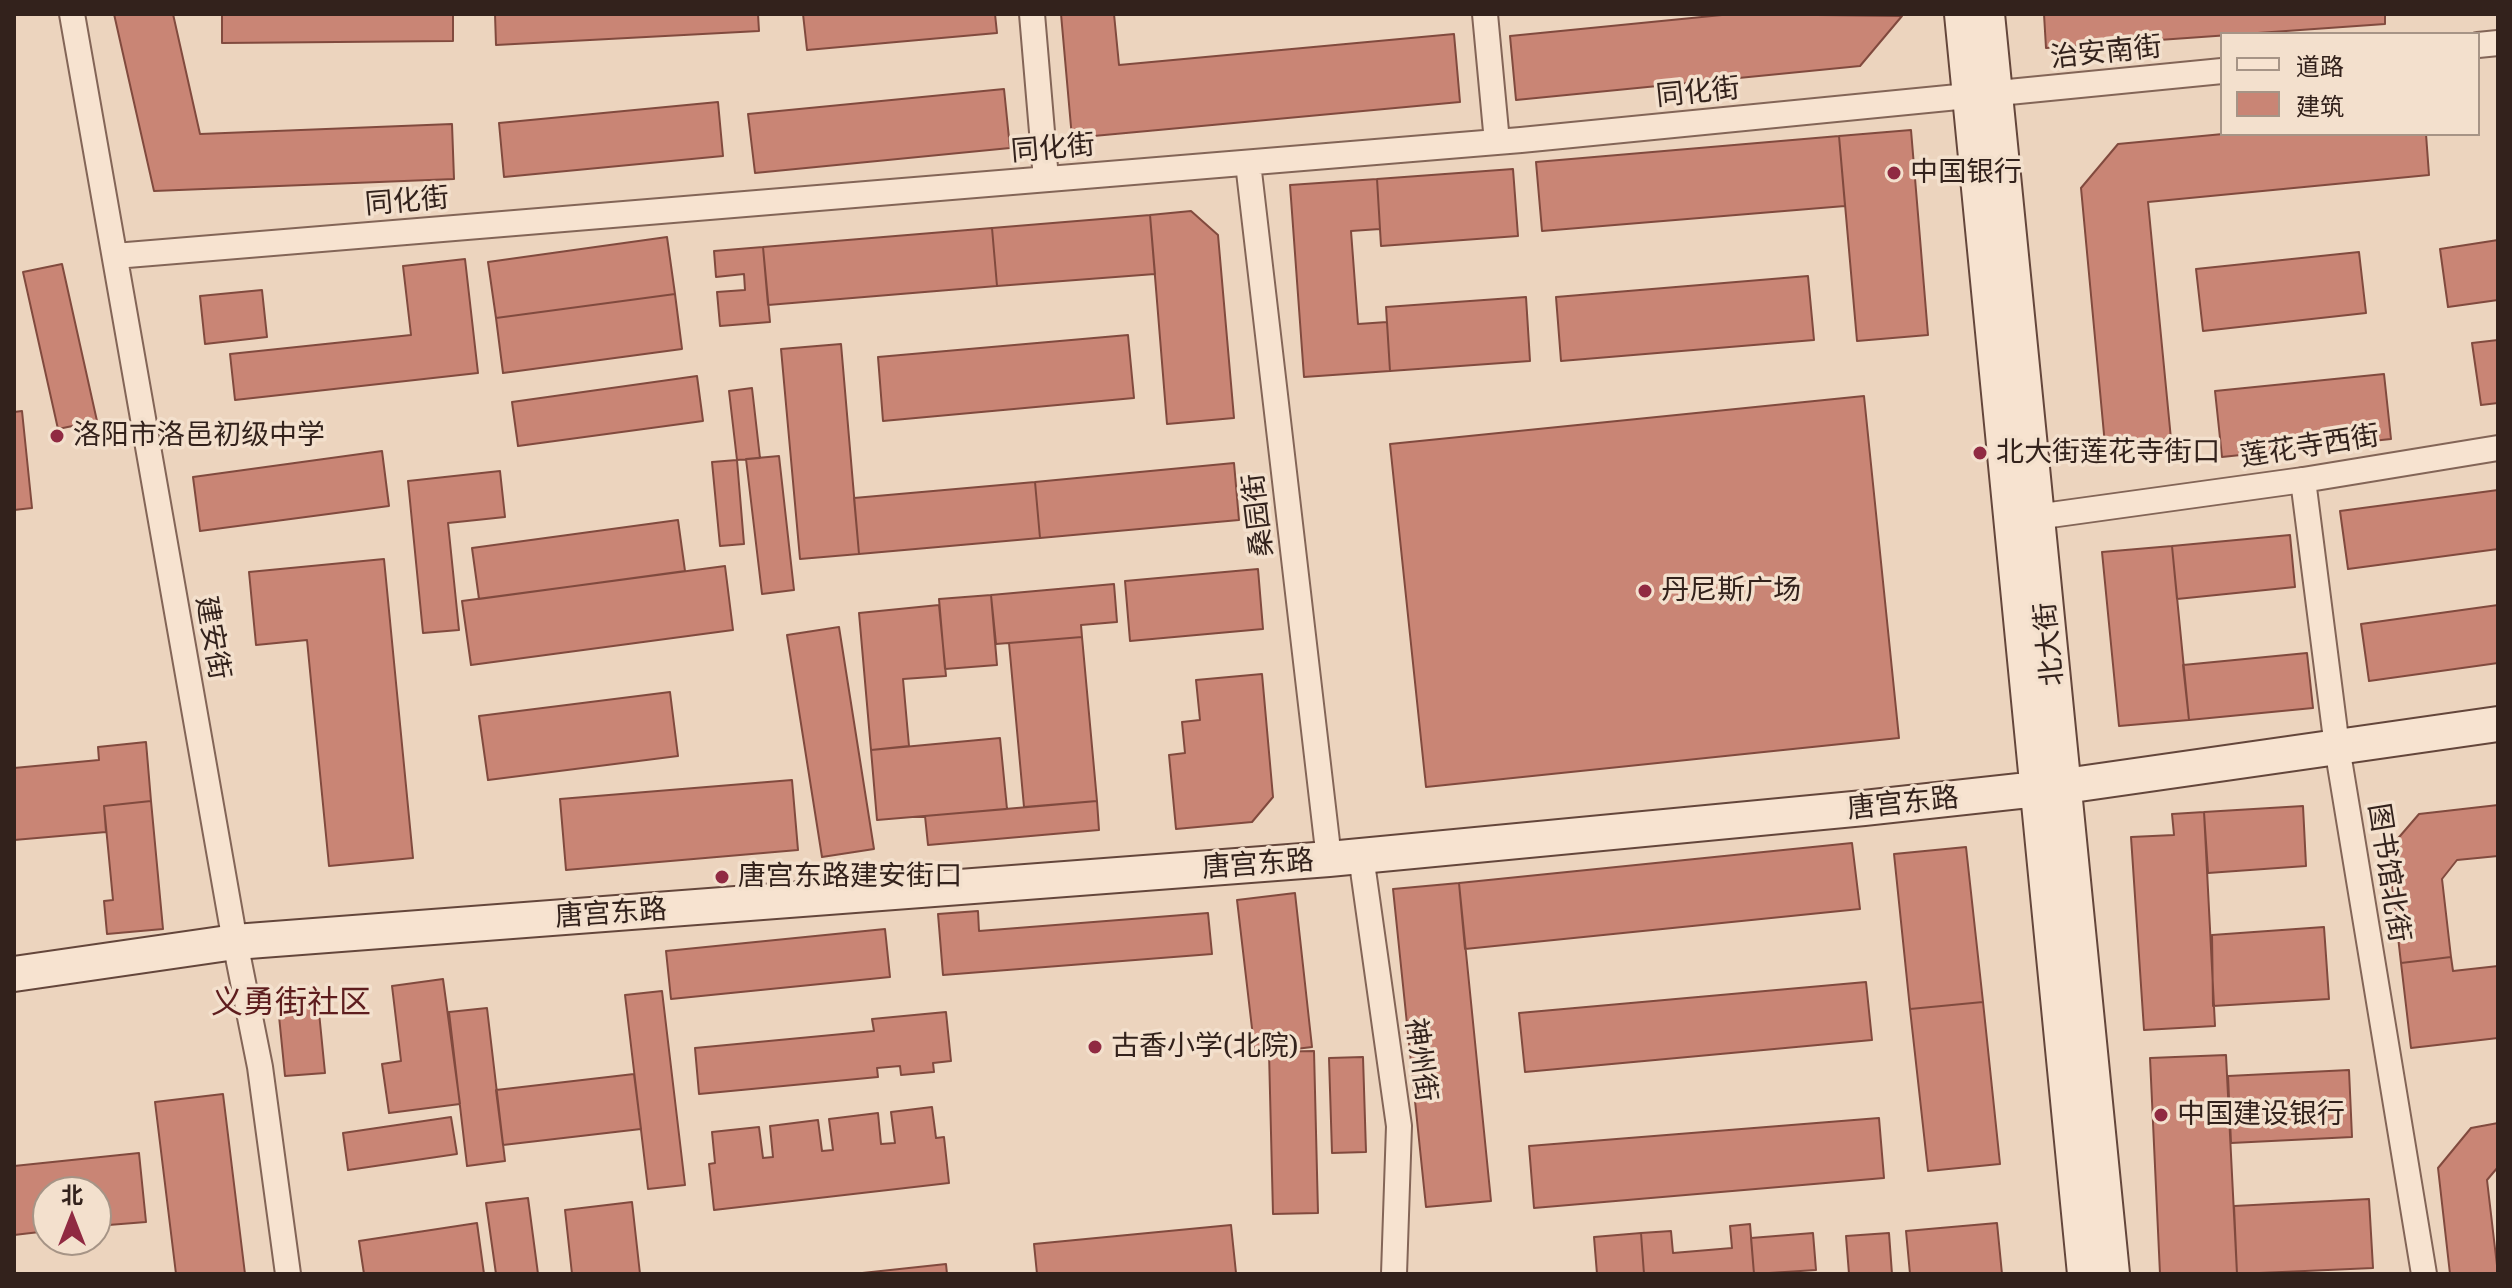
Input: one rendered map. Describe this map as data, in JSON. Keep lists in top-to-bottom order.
{
  "streets": {
    "street": [
      "治安南街",
      "同化街",
      "莲花寺西街",
      "桑园街",
      "建安街",
      "北大街",
      "唐宫东路",
      "图书馆北街",
      "神州街"
    ]
  },
  "crossings": [
    ["治安南街", "同化街"],
    ["治安南街", "北大街"],
    ["同化街", "桑园街"],
    ["同化街", "建安街"],
    ["同化街", "北大街"],
    ["莲花寺西街", "北大街"],
    ["莲花寺西街", "图书馆北街"],
    ["桑园街", "唐宫东路"],
    ["桑园街", "神州街"],
    ["建安街", "唐宫东路"],
    ["北大街", "唐宫东路"],
    ["唐宫东路", "图书馆北街"],
    ["唐宫东路", "神州街"]
  ],
  "districts": ["义勇街社区"],
  "places": [
    "中国银行",
    "洛阳市洛邑初级中学",
    "北大街莲花寺街口",
    "丹尼斯广场",
    "唐宫东路建安街口",
    "古香小学(北院)",
    "中国建设银行"
  ],
  "legend": ["道路", "建筑"],
  "north": "top"
}
